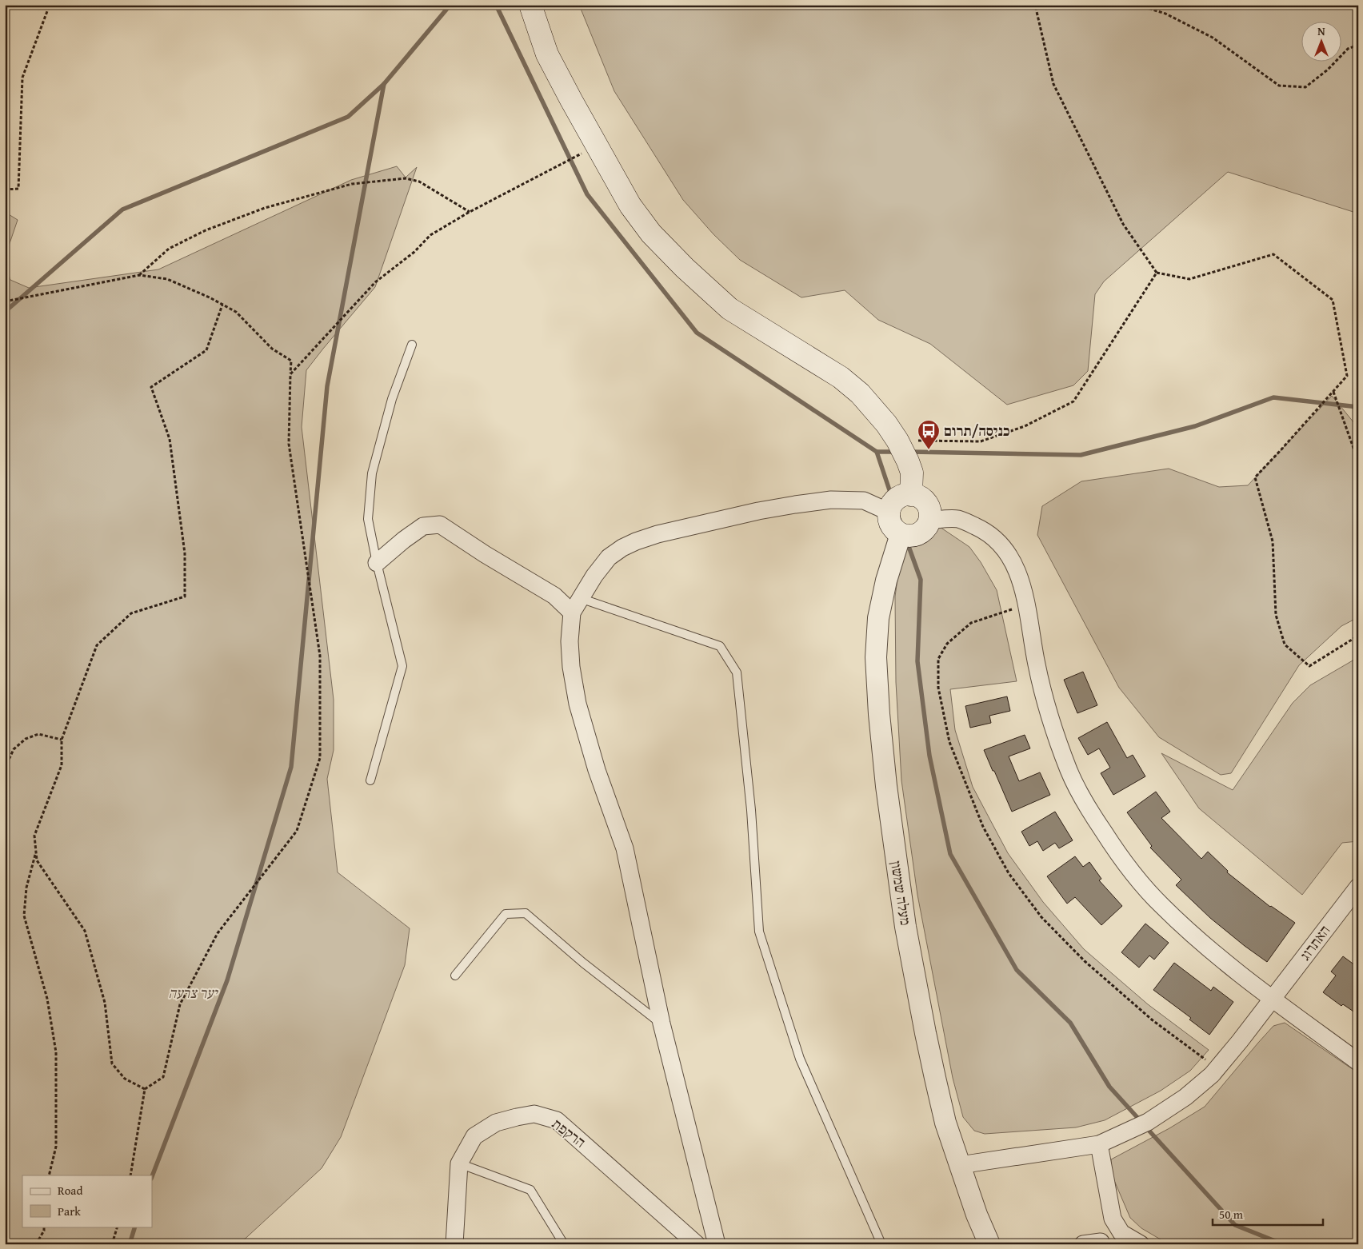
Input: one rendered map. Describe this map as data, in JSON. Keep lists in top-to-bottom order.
{
  "streets": {
    "street": ["מעלה שמשון", "האתרוג", "הרקפת"]
  },
  "crossings": [
    ["מעלה שמשון", "האתרוג"]
  ],
  "parks": ["יער צרעה"],
  "places": {
    "bus stop": ["כניסה/תרום"]
  },
  "legend": ["Road", "Park"],
  "scale_bar": "50 m",
  "north": "top"
}
